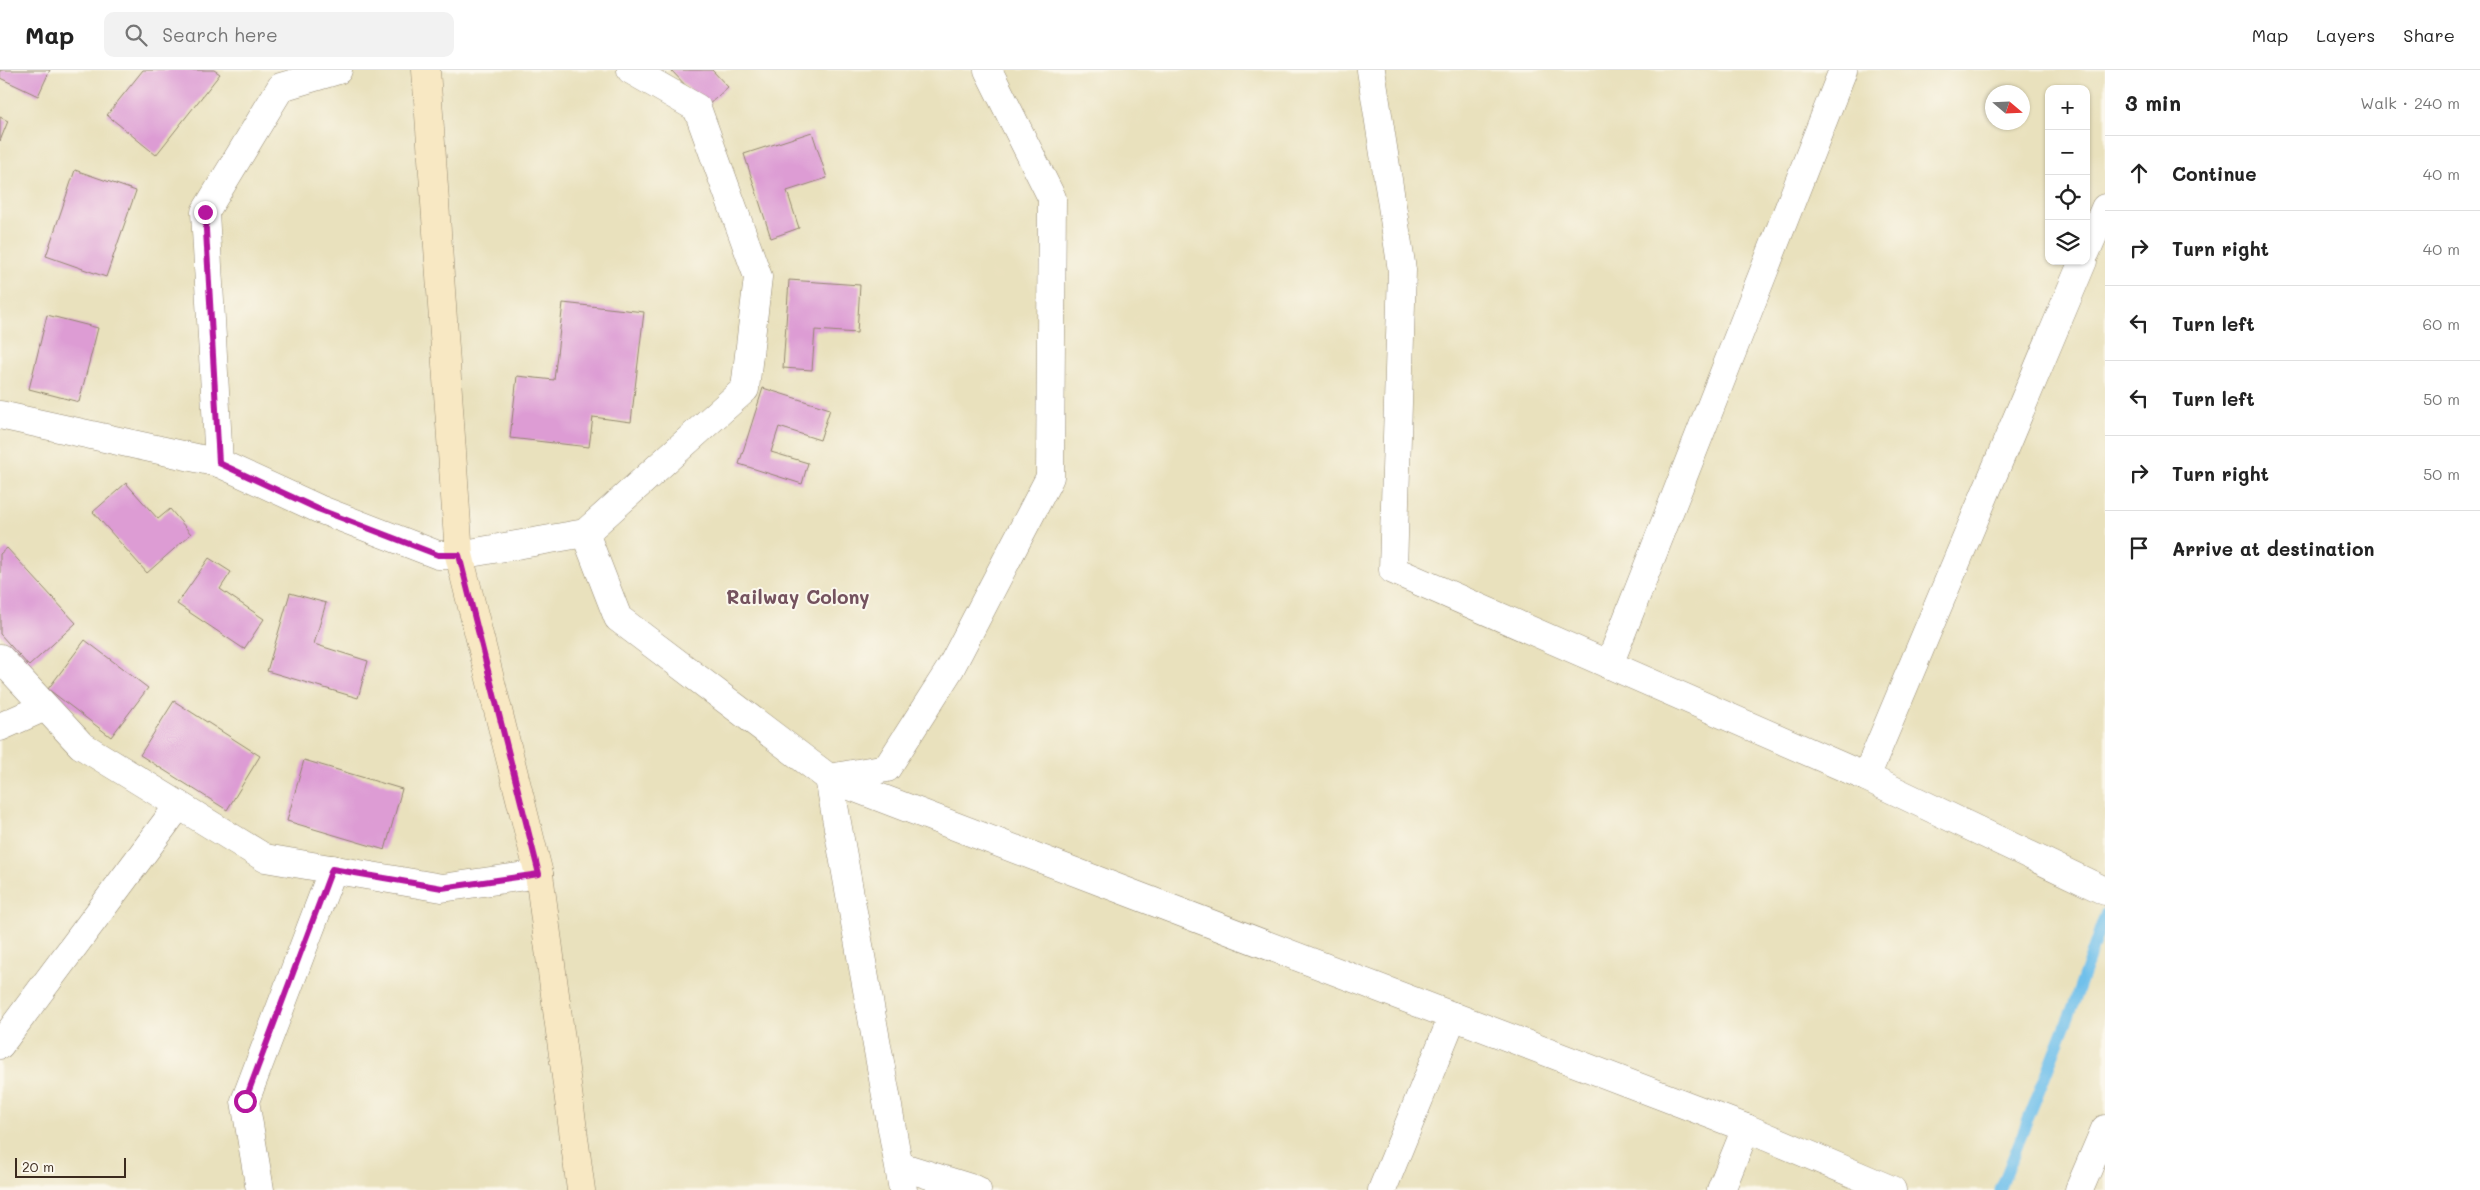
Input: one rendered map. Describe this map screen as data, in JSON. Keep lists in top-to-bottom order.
{
  "districts": ["Railway Colony"],
  "scale_bar": "20 m",
  "north": "right",
  "page": {
    "header": "Map",
    "search": "Search here",
    "nav": ["Map", "Layers", "Share"],
    "heading": ["3 min", "Walk · 240 m"],
    "map_buttons": ["+", "−"],
    "list": [
      ["Continue", "40 m"],
      ["Turn right", "40 m"],
      ["Turn left", "60 m"],
      ["Turn left", "50 m"],
      ["Turn right", "50 m"],
      "Arrive at destination"
    ],
    "scale": "20 m"
  }
}
